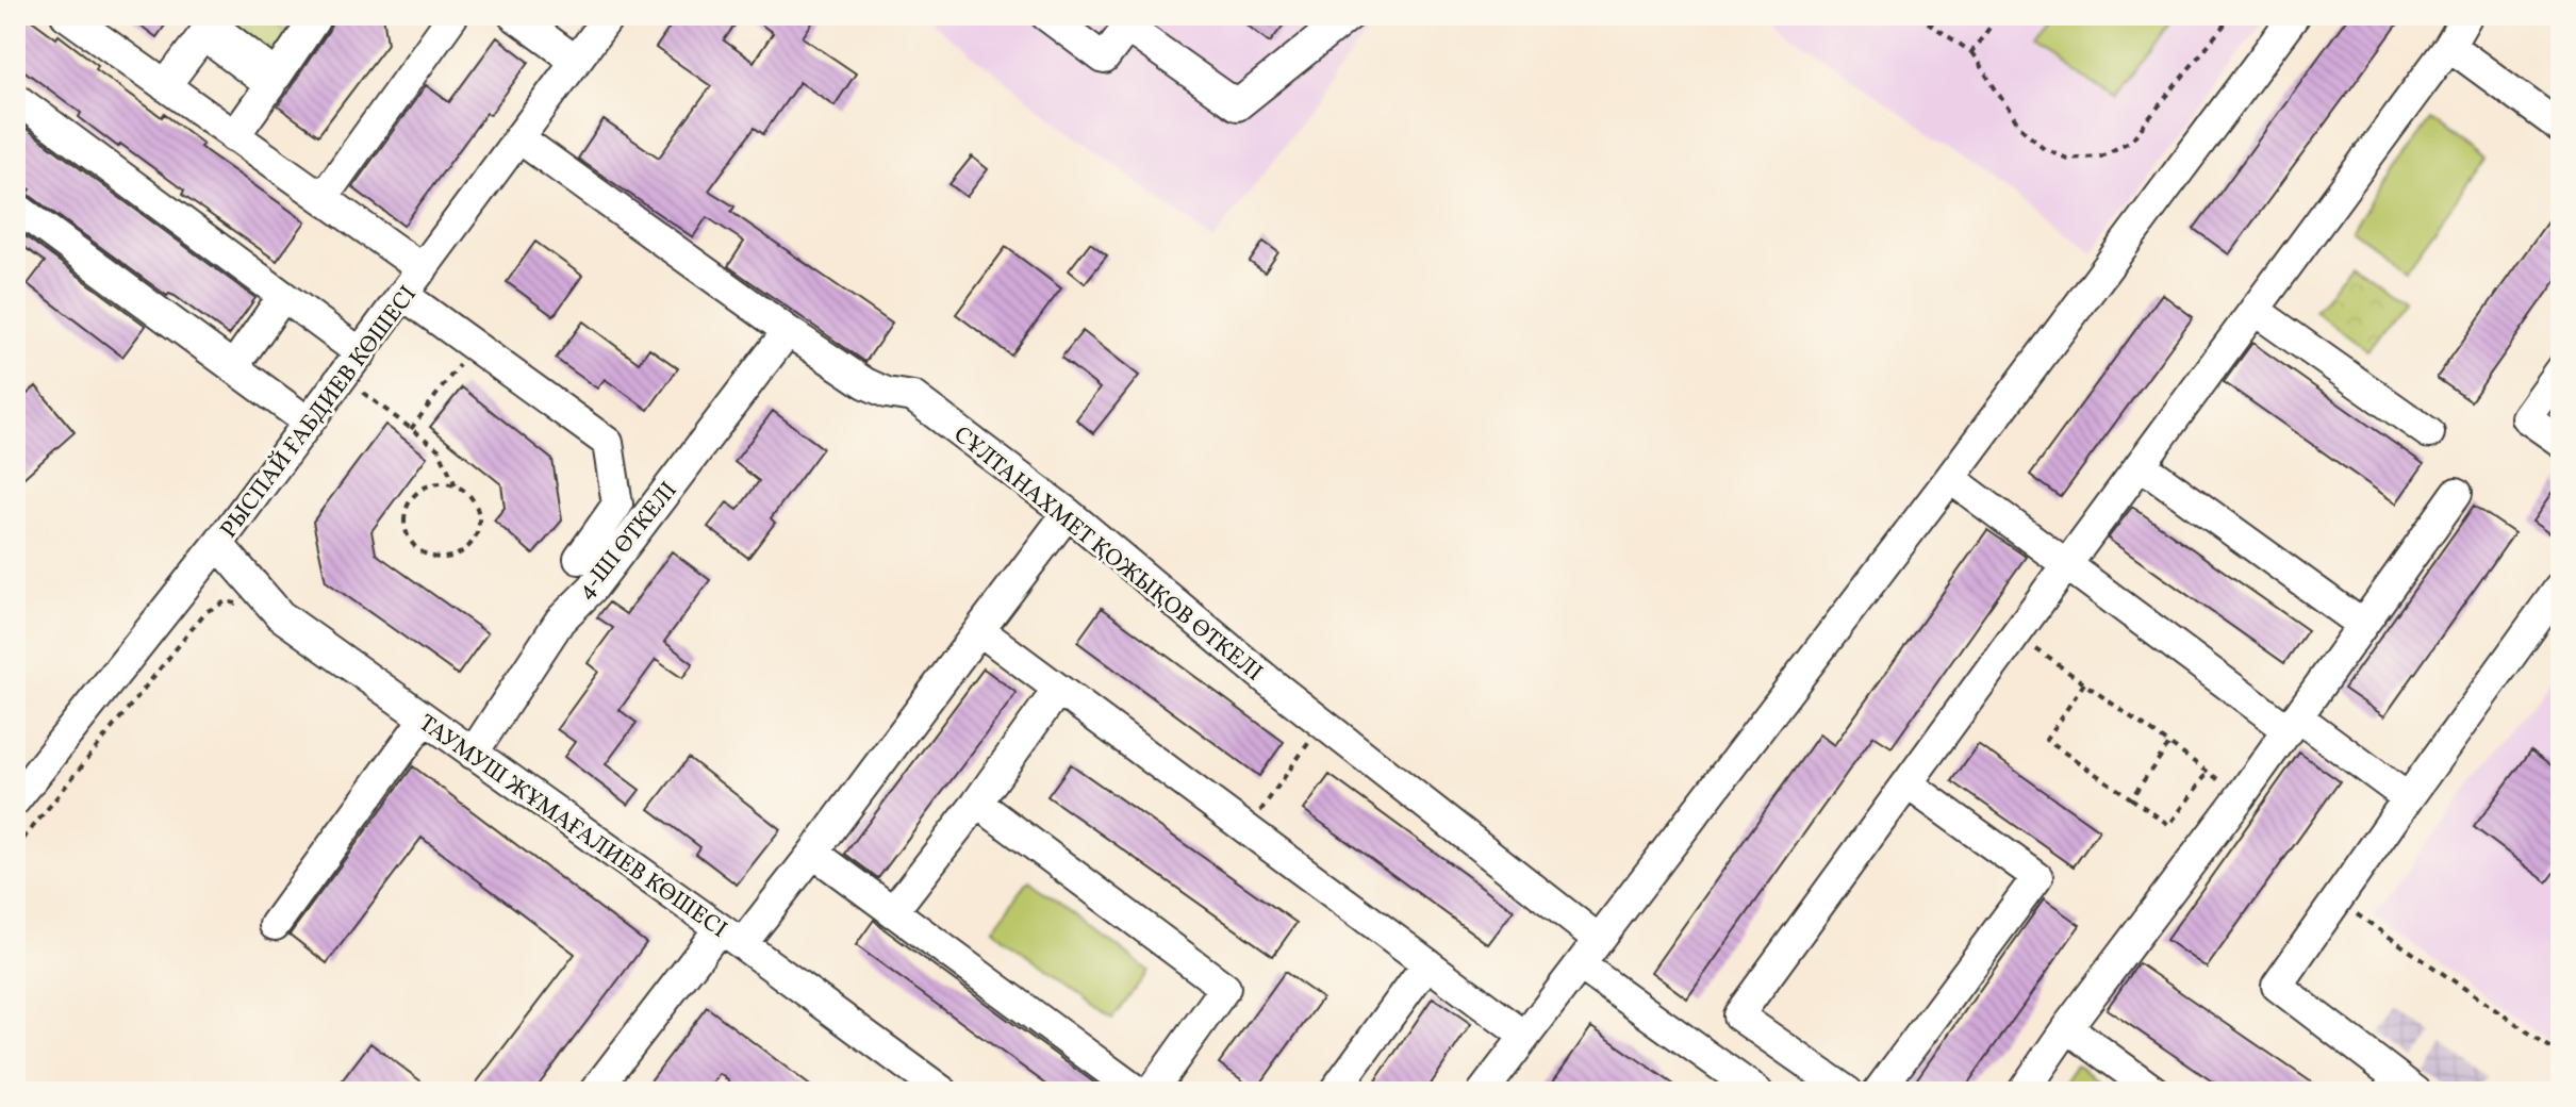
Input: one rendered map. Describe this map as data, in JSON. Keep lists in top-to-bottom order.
{
  "streets": {
    "street": [
      "РЫСПАЙ ҒАБДИЕВ КӨШЕСІ",
      "4-ШІ ӨТКЕЛІ",
      "СҰЛТАНАХМЕТ ҚОЖЫҚОВ ӨТКЕЛІ",
      "ТАУМУШ ЖҰМАҒАЛИЕВ КӨШЕСІ"
    ]
  },
  "crossings": [
    ["РЫСПАЙ ҒАБДИЕВ КӨШЕСІ", "СҰЛТАНАХМЕТ ҚОЖЫҚОВ ӨТКЕЛІ"],
    ["РЫСПАЙ ҒАБДИЕВ КӨШЕСІ", "ТАУМУШ ЖҰМАҒАЛИЕВ КӨШЕСІ"],
    ["4-ШІ ӨТКЕЛІ", "СҰЛТАНАХМЕТ ҚОЖЫҚОВ ӨТКЕЛІ"],
    ["4-ШІ ӨТКЕЛІ", "ТАУМУШ ЖҰМАҒАЛИЕВ КӨШЕСІ"]
  ]
}
